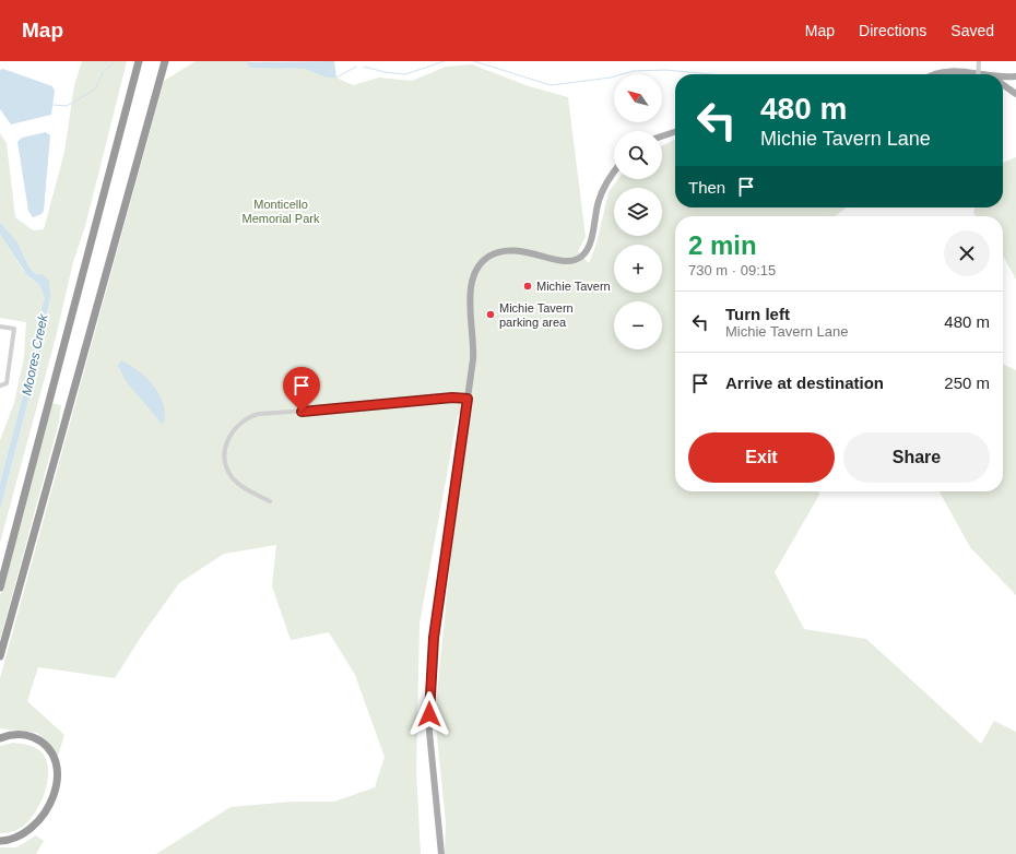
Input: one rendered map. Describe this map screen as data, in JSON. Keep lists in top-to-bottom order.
{
  "water": ["Moores Creek"],
  "parks": ["Monticello Memorial Park"],
  "places": ["Michie Tavern", "Michie Tavern parking area"],
  "north": "top left",
  "page": {
    "header": "Map",
    "nav": ["Map", "Directions", "Saved"],
    "map_buttons": ["+", "−"],
    "turn": ["480 m", "Michie Tavern Lane"],
    "then": "Then",
    "heading": ["2 min", "730 m · 09:15"],
    "list": [
      {
        "name": "Turn left",
        "note": "Michie Tavern Lane",
        "value": "480 m"
      },
      {
        "name": "Arrive at destination",
        "value": "250 m"
      }
    ],
    "buttons": ["Exit", "Share"]
  }
}
